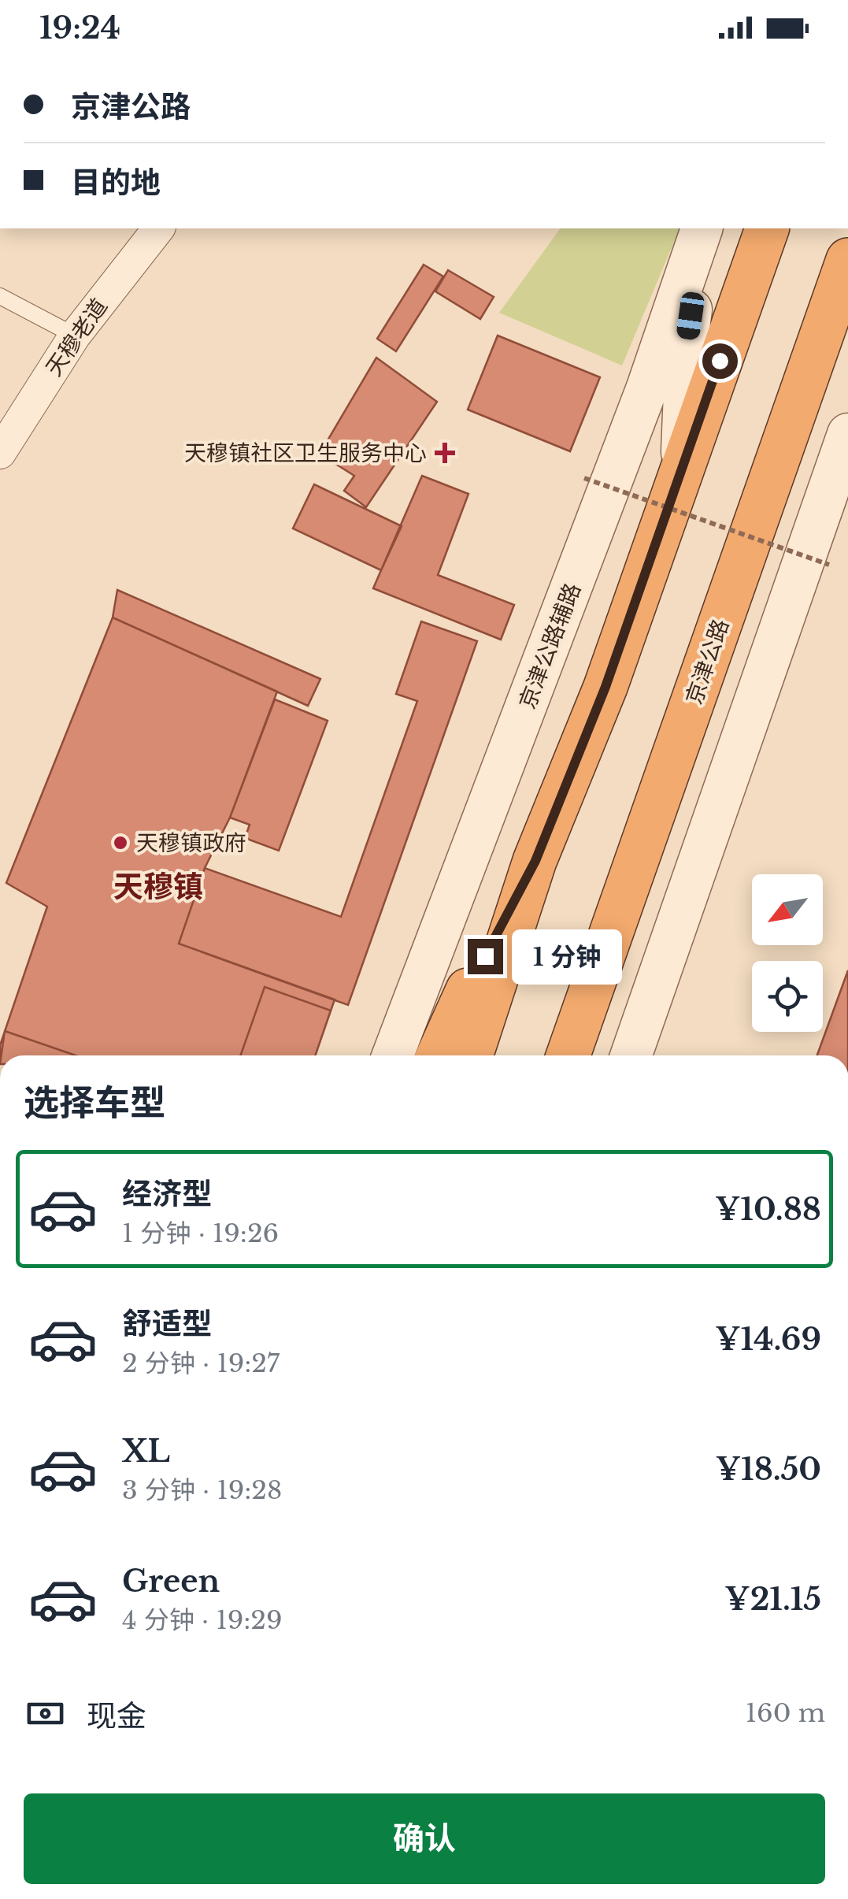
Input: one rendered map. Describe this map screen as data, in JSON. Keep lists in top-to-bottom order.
{
  "streets": {
    "highway": ["京津公路"],
    "street": ["天穆老道", "京津公路辅路"]
  },
  "districts": ["天穆镇"],
  "places": {
    "health": ["天穆镇社区卫生服务中心"],
    "other": ["天穆镇政府"]
  },
  "north": "bottom left",
  "page": {
    "status": "19:24",
    "banner": ["京津公路", "目的地"],
    "bubble": "1 分钟",
    "heading": "选择车型",
    "list": [
      {
        "name": "经济型",
        "note": "1 分钟 · 19:26",
        "value": "¥10.88"
      },
      {
        "name": "舒适型",
        "note": "2 分钟 · 19:27",
        "value": "¥14.69"
      },
      {
        "name": "XL",
        "note": "3 分钟 · 19:28",
        "value": "¥18.50"
      },
      {
        "name": "Green",
        "note": "4 分钟 · 19:29",
        "value": "¥21.15"
      }
    ],
    "pay": ["现金", "160 m"],
    "buttons": "确认"
  }
}
